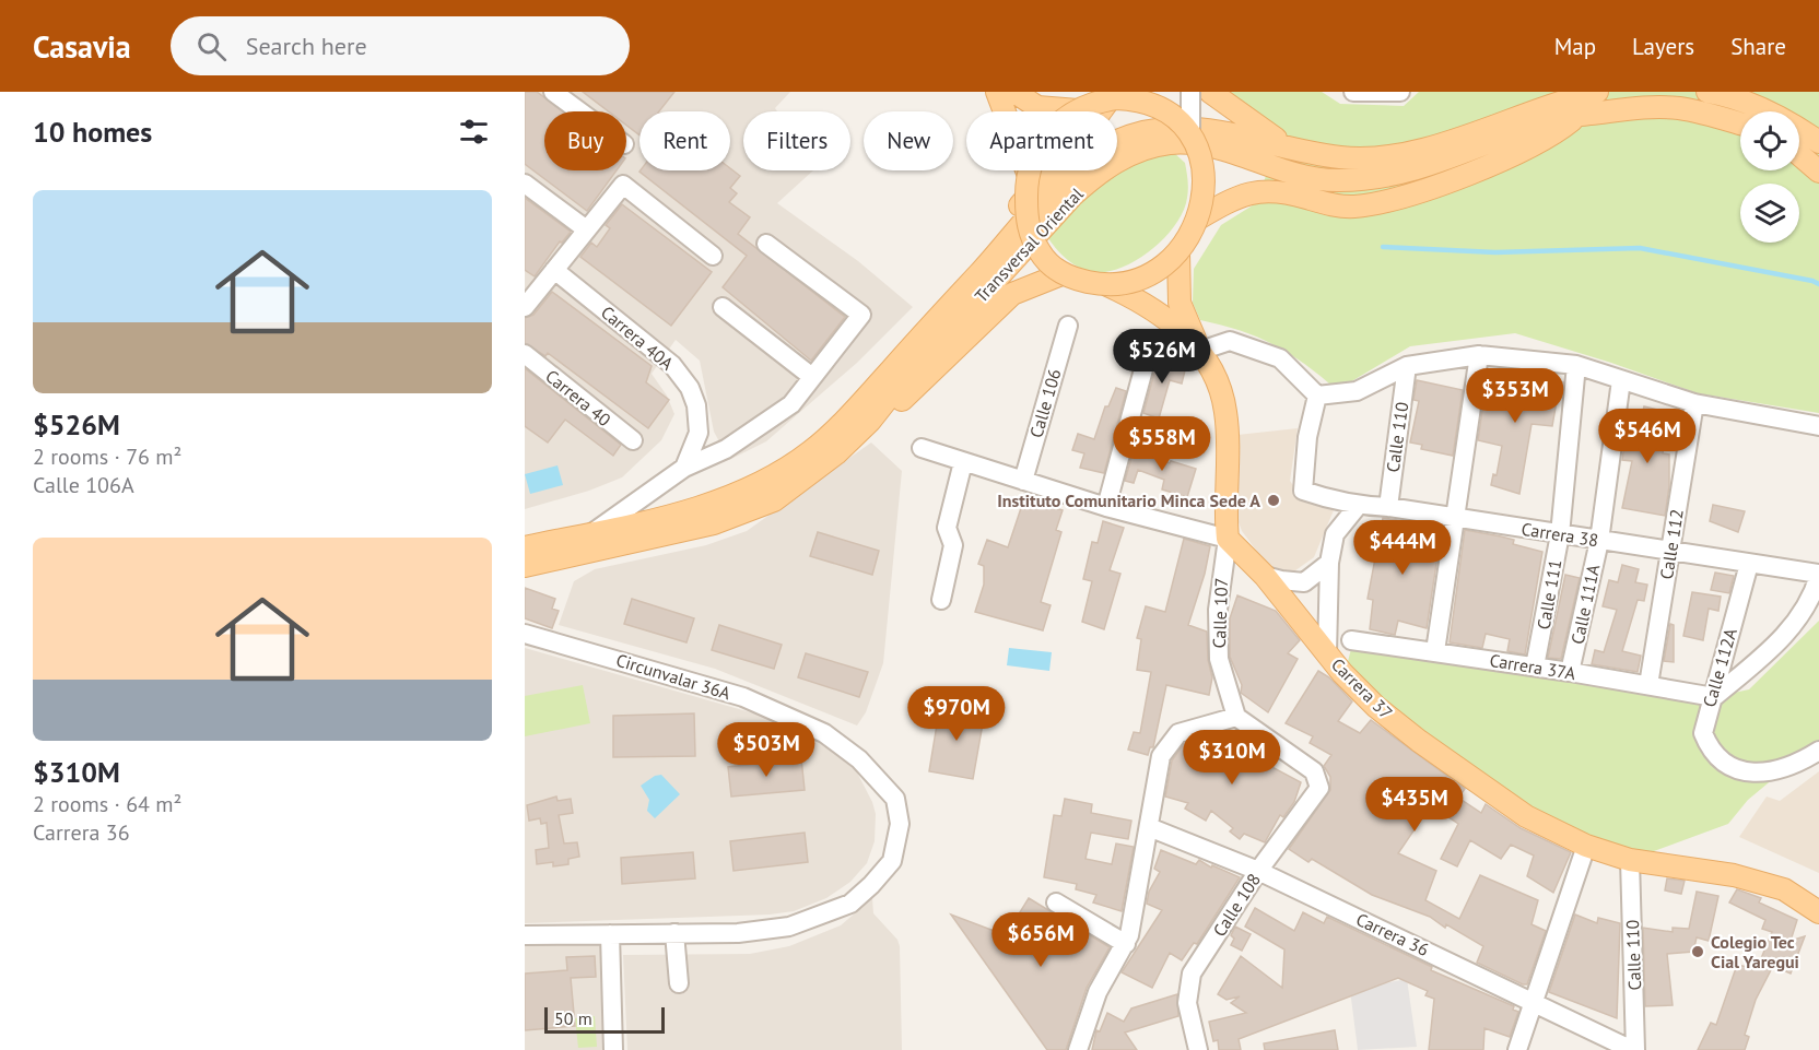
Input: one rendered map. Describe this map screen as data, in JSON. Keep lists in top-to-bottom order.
{
  "streets": {
    "main road": ["Transversal Oriental", "Calle 107", "Carrera 37"],
    "street": [
      "Carrera 40A",
      "Carrera 40",
      "Calle 106",
      "Calle 110",
      "Carrera 38",
      "Calle 112",
      "Calle 111",
      "Calle 111A",
      "Carrera 37A",
      "Calle 112A",
      "Circunvalar 36A",
      "Calle 108",
      "Carrera 36"
    ]
  },
  "crossings": [
    ["Calle 110", "Carrera 38"],
    ["Calle 110", "Carrera 37"],
    ["Calle 110", "Carrera 36"],
    ["Carrera 38", "Calle 112"],
    ["Carrera 38", "Calle 111"],
    ["Carrera 38", "Calle 111A"],
    ["Carrera 38", "Calle 112A"],
    ["Calle 112", "Carrera 37A"],
    ["Calle 111", "Carrera 37A"],
    ["Calle 111A", "Carrera 37A"],
    ["Calle 107", "Carrera 37"],
    ["Calle 107", "Calle 108"],
    ["Calle 107", "Carrera 36"],
    ["Carrera 37A", "Calle 112A"],
    ["Calle 108", "Carrera 36"]
  ],
  "places": ["Instituto Comunitario Minca Sede A", "Colegio Tec Cial Yaregui"],
  "scale_bar": "50 m",
  "page": {
    "header": "Casavia",
    "search": "Search here",
    "nav": ["Map", "Layers", "Share"],
    "heading": "10 homes",
    "chip": [
      "Buy",
      "Rent",
      "Filters",
      "New",
      "Apartment"
    ],
    "list": [
      {
        "name": "$526M",
        "note": "2 rooms · 76 m² · Calle 106A"
      },
      {
        "name": "$310M",
        "note": "2 rooms · 64 m² · Carrera 36"
      }
    ],
    "price": [
      "$526M",
      "$353M",
      "$546M",
      "$558M",
      "$444M",
      "$970M",
      "$503M",
      "$310M",
      "$435M",
      "$656M"
    ],
    "scale": "50 m"
  }
}
